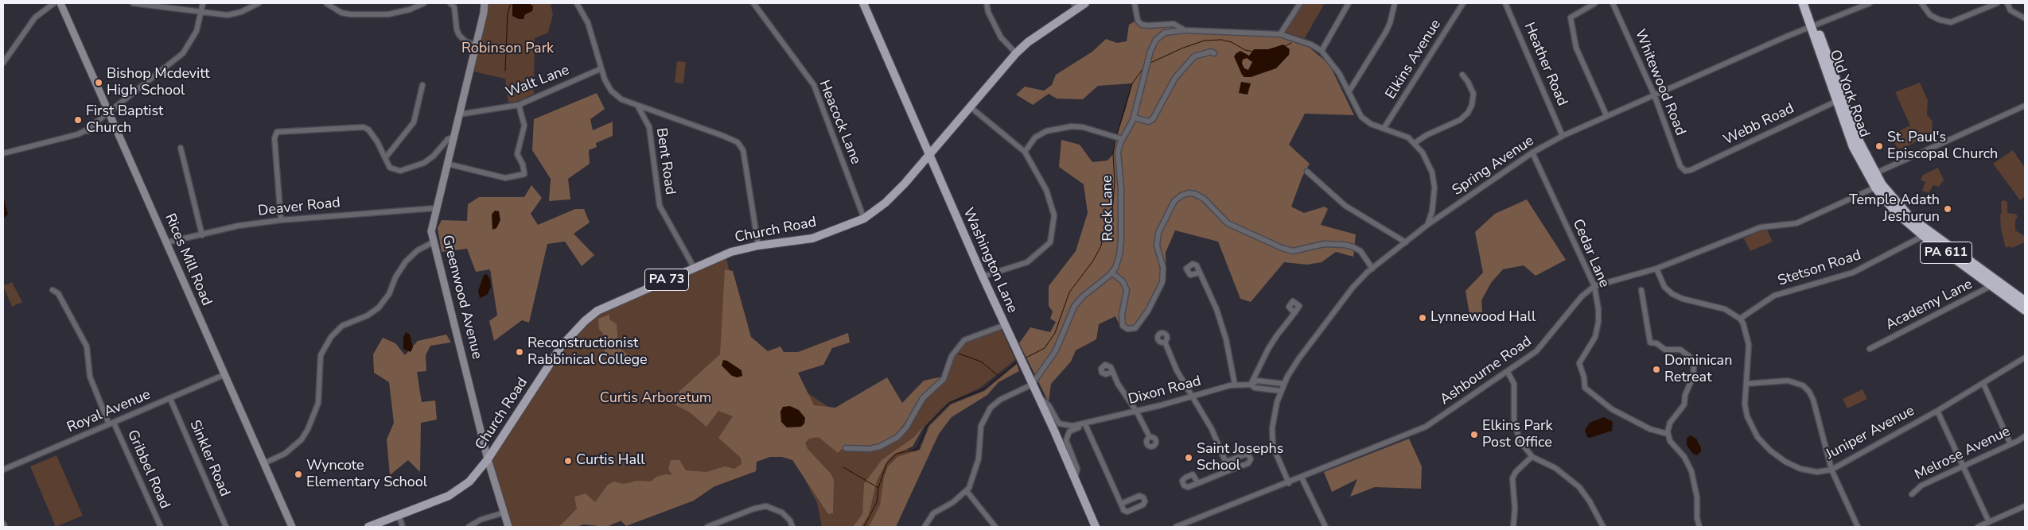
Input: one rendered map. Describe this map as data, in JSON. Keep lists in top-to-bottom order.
{
  "streets": {
    "highway": ["Old York Road", "PA 611"],
    "main road": ["Church Road", "Washington Lane", "PA 73"],
    "street": [
      "Elkins Avenue",
      "Heather Road",
      "Walt Lane",
      "Whitewood Road",
      "Heacock Lane",
      "Webb Road",
      "Bent Road",
      "Spring Avenue",
      "Deaver Road",
      "Rock Lane",
      "Cedar Lane",
      "Rices Mill Road",
      "Stetson Road",
      "Greenwood Avenue",
      "Academy Lane",
      "Ashbourne Road",
      "Dixon Road",
      "Royal Avenue",
      "Juniper Avenue",
      "Melrose Avenue",
      "Sinkler Road",
      "Gribbel Road"
    ]
  },
  "crossings": [
    ["Heather Road", "Spring Avenue"],
    ["Walt Lane", "Greenwood Avenue"],
    ["Whitewood Road", "Webb Road"],
    ["Whitewood Road", "Spring Avenue"],
    ["Old York Road", "Webb Road"],
    ["Old York Road", "Spring Avenue"],
    ["Old York Road", "Stetson Road"],
    ["Old York Road", "Academy Lane"],
    ["Old York Road", "Ashbourne Road"],
    ["Heacock Lane", "Church Road"],
    ["Bent Road", "Church Road"],
    ["Spring Avenue", "Cedar Lane"],
    ["Spring Avenue", "Ashbourne Road"],
    ["Spring Avenue", "Dixon Road"],
    ["Deaver Road", "Rices Mill Road"],
    ["Deaver Road", "Greenwood Avenue"],
    ["Rock Lane", "Washington Lane"],
    ["Church Road", "Washington Lane"],
    ["Church Road", "Greenwood Avenue"],
    ["Cedar Lane", "Ashbourne Road"],
    ["Rices Mill Road", "Royal Avenue"],
    ["Washington Lane", "Dixon Road"],
    ["Stetson Road", "Juniper Avenue"],
    ["Royal Avenue", "Sinkler Road"],
    ["Royal Avenue", "Gribbel Road"]
  ],
  "parks": ["Robinson Park", "Curtis Arboretum"],
  "places": [
    "Bishop Mcdevitt High School",
    "First Baptist Church",
    "St. Paul's Episcopal Church",
    "Temple Adath Jeshurun",
    "Lynnewood Hall",
    "Reconstructionist Rabbinical College",
    "Dominican Retreat",
    "Elkins Park Post Office",
    "Saint Josephs School",
    "Curtis Hall",
    "Wyncote Elementary School"
  ]
}
